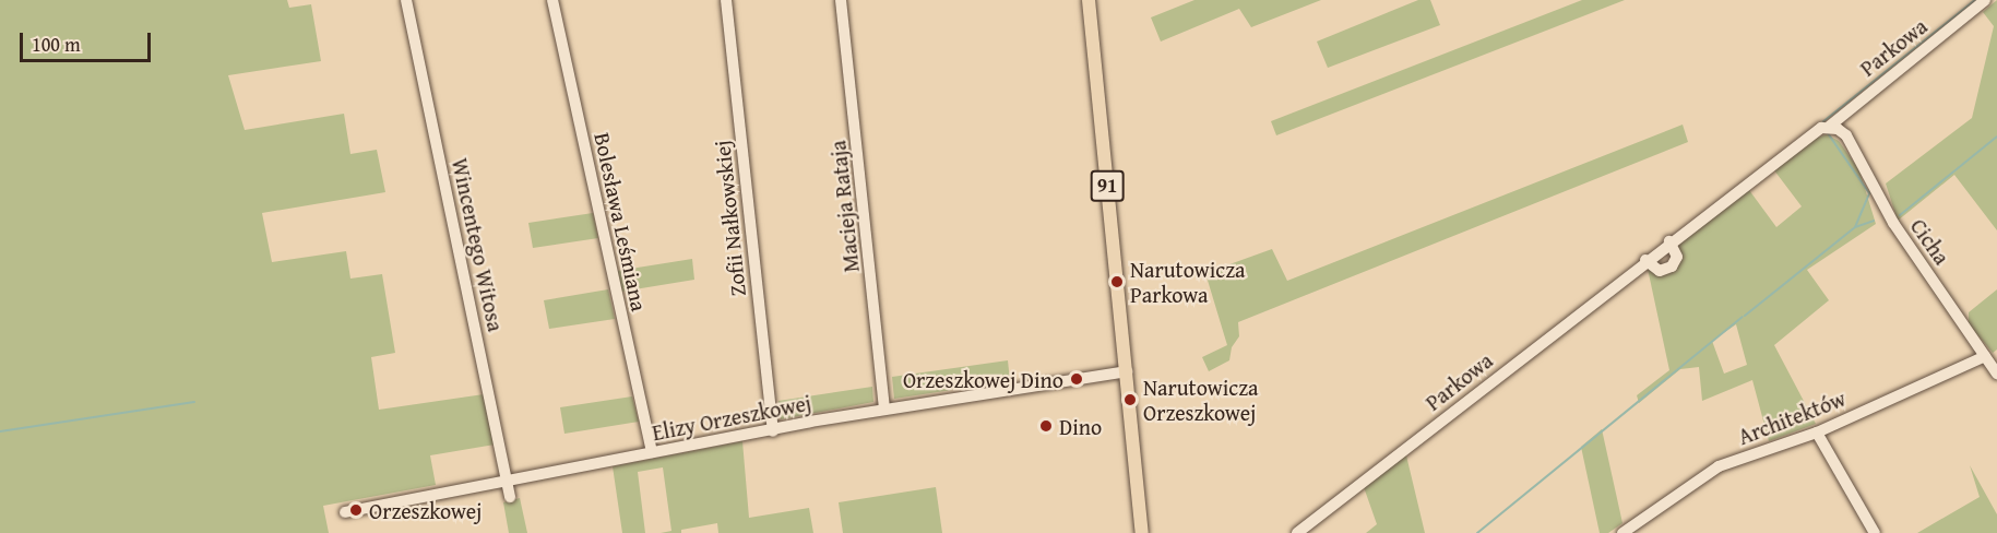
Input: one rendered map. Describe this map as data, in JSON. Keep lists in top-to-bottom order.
{
  "streets": {
    "main road": ["91"],
    "street": [
      "Parkowa",
      "Macieja Rataja",
      "Zofii Nałkowskiej",
      "Bolesława Leśmiana",
      "Cicha",
      "Wincentego Witosa",
      "Elizy Orzeszkowej",
      "Architektów"
    ]
  },
  "crossings": [
    ["Parkowa", "Cicha"],
    ["91", "Elizy Orzeszkowej"],
    ["Macieja Rataja", "Elizy Orzeszkowej"],
    ["Zofii Nałkowskiej", "Elizy Orzeszkowej"],
    ["Bolesława Leśmiana", "Elizy Orzeszkowej"],
    ["Cicha", "Architektów"],
    ["Wincentego Witosa", "Elizy Orzeszkowej"]
  ],
  "places": [
    "Narutowicza Parkowa",
    "Orzeszkowej Dino",
    "Narutowicza Orzeszkowej",
    "Dino",
    "Orzeszkowej"
  ],
  "scale_bar": "100 m"
}
